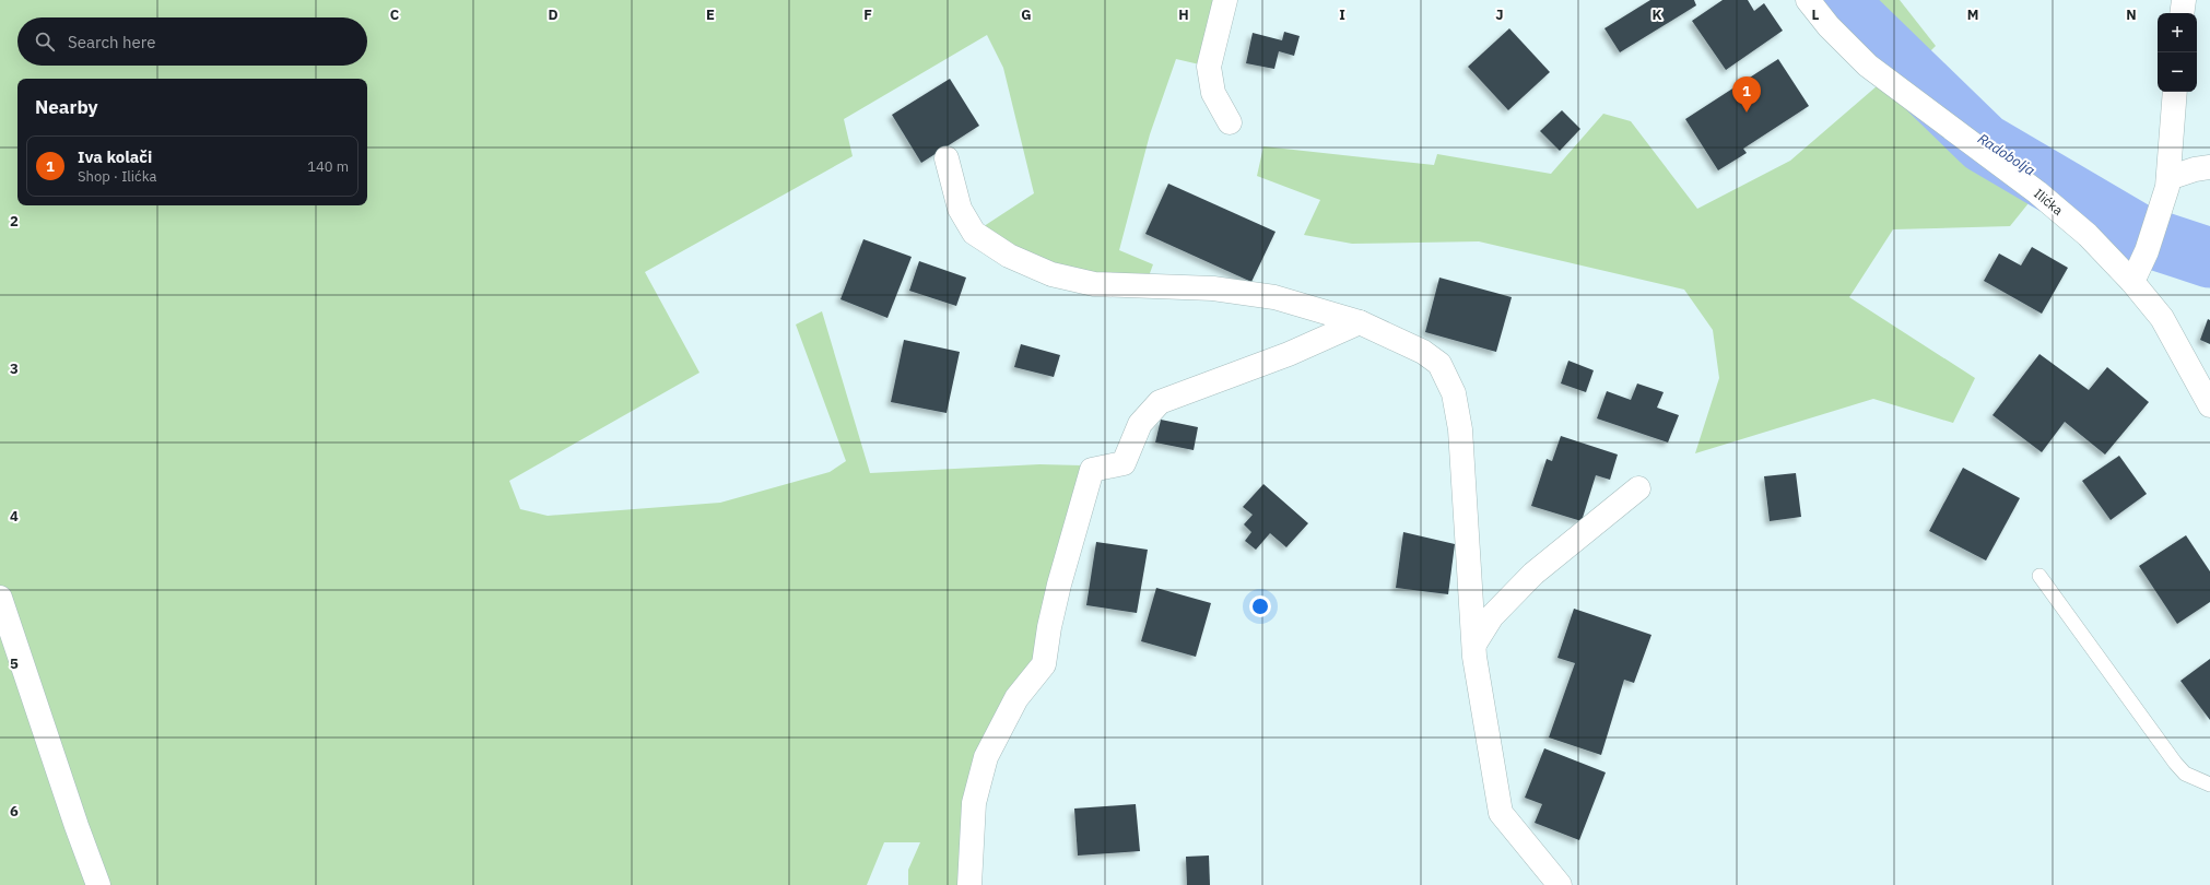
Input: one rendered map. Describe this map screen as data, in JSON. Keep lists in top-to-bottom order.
{
  "streets": {
    "street": ["Ilićka"]
  },
  "water": ["Radobolja"],
  "page": {
    "map_buttons": ["+", "−"],
    "search": "Search here",
    "pins": "1",
    "heading": "Nearby",
    "list": [
      {
        "mark": "1",
        "name": "Iva kolači",
        "note": "Shop · Ilićka",
        "value": "140 m"
      }
    ]
  },
  "grid": {
    "columns": [
      "C",
      "D",
      "E",
      "F",
      "G",
      "H",
      "I",
      "J",
      "K",
      "L",
      "M",
      "N"
    ],
    "rows": [
      "2",
      "3",
      "4",
      "5",
      "6"
    ]
  }
}
